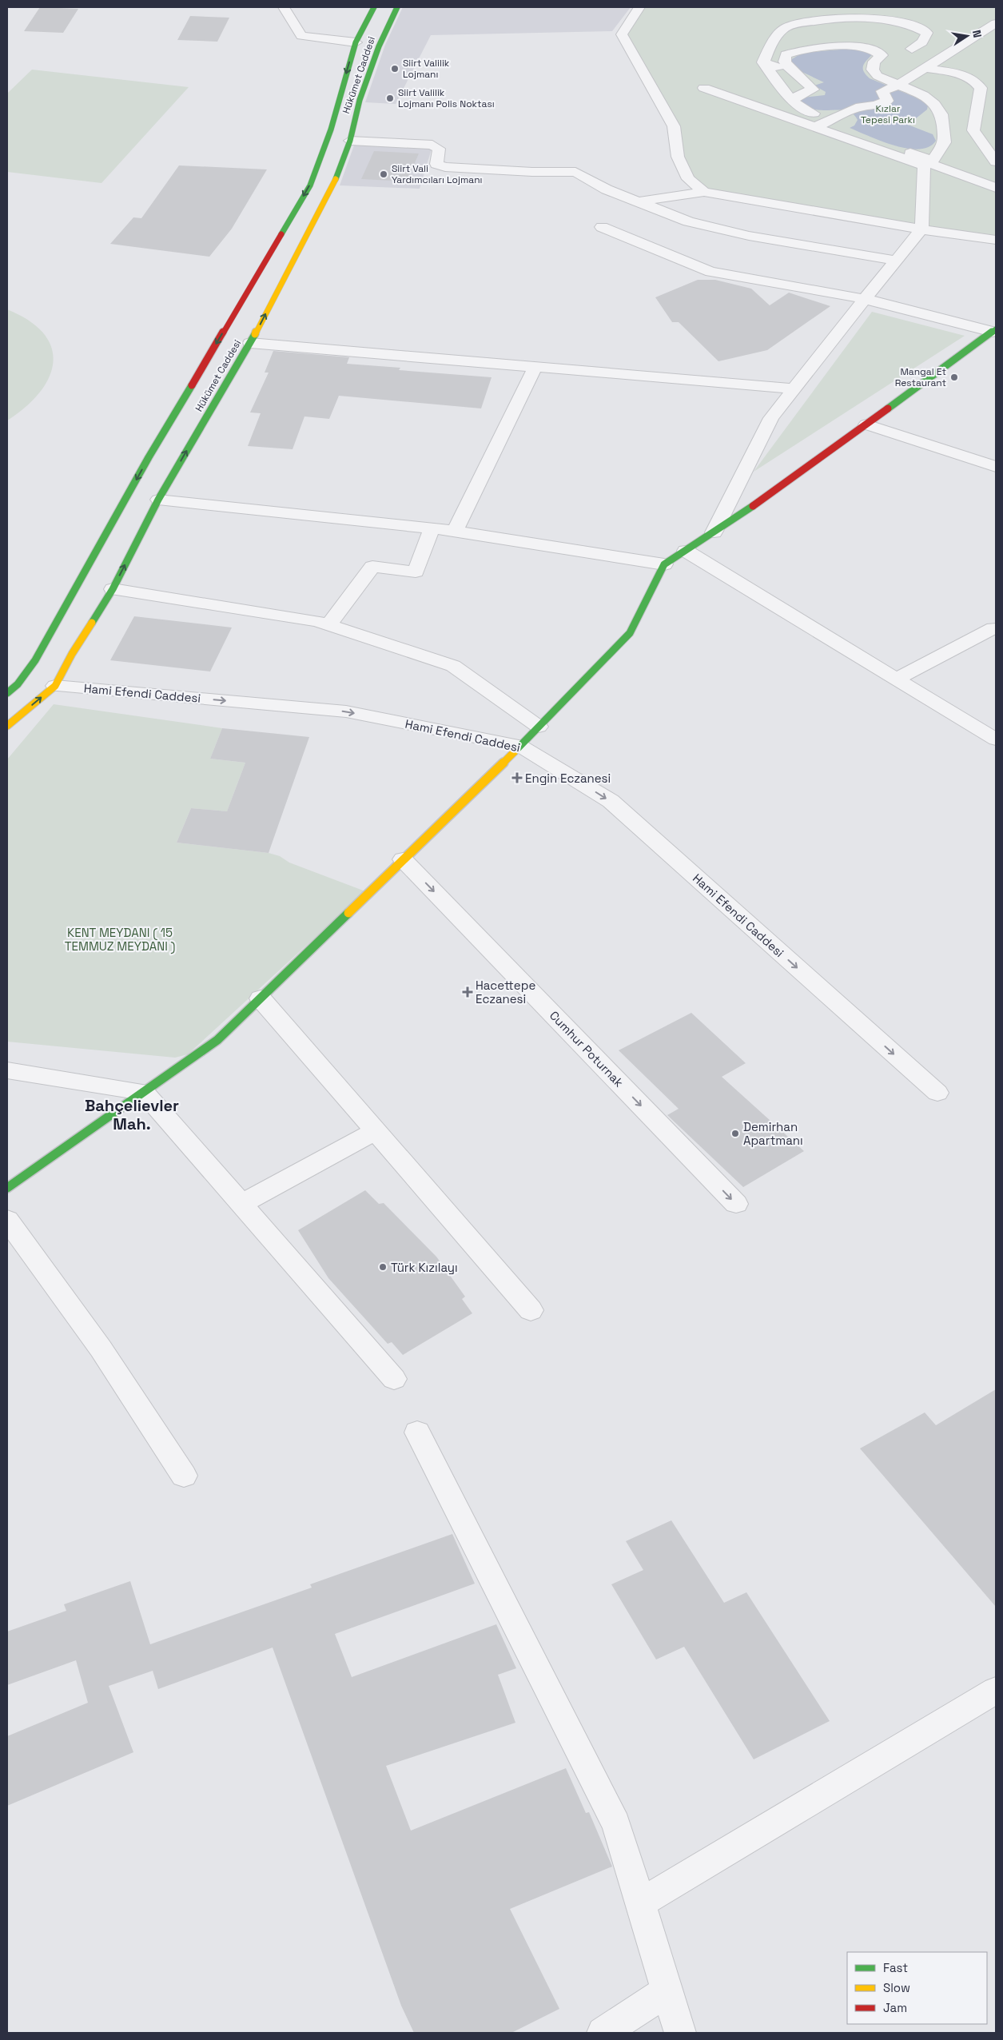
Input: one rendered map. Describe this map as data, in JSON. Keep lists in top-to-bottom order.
{
  "streets": {
    "main road": ["Hükümet Caddesi"],
    "street": ["Hami Efendi Caddesi", "Cumhur Poturnak"]
  },
  "crossings": [
    ["Hükümet Caddesi", "Hami Efendi Caddesi"]
  ],
  "one_way": ["Cumhur Poturnak"],
  "districts": ["Bahçelievler Mah."],
  "parks": ["Kızlar Tepesi Parkı", "KENT MEYDANI ( 15 TEMMUZ MEYDANI )"],
  "places": {
    "other": [
      "Siirt Valilik Lojmanı",
      "Siirt Valilik Lojmanı Polis Noktası",
      "Siirt Vali Yardımcıları Lojmanı",
      "Mangal Et Restaurant",
      "Demirhan Apartmanı",
      "Türk Kızılayı"
    ],
    "health": ["Engin Eczanesi", "Hacettepe Eczanesi"]
  },
  "legend": ["Fast", "Slow", "Jam"],
  "north": "right"
}
